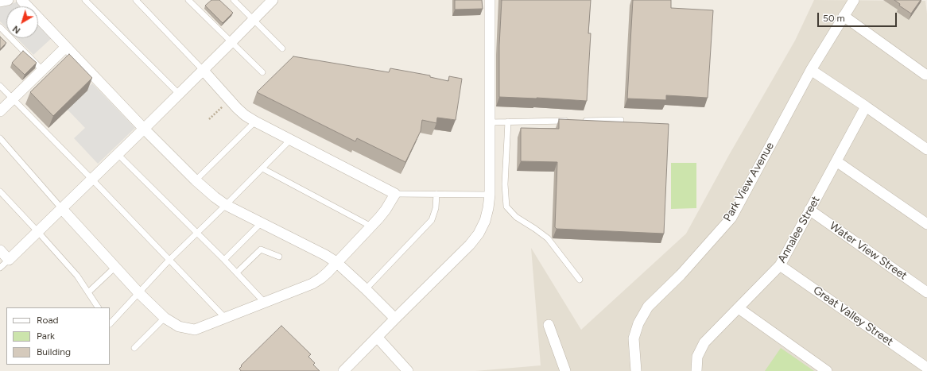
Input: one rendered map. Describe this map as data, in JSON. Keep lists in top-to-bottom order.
{
  "streets": {
    "street": [
      "Park View Avenue",
      "Annalee Street",
      "Water View Street",
      "Great Valley Street"
    ]
  },
  "crossings": [
    ["Annalee Street", "Water View Street"],
    ["Annalee Street", "Great Valley Street"]
  ],
  "legend": ["Road", "Park", "Building"],
  "scale_bar": "50 m",
  "north": "bottom left"
}
